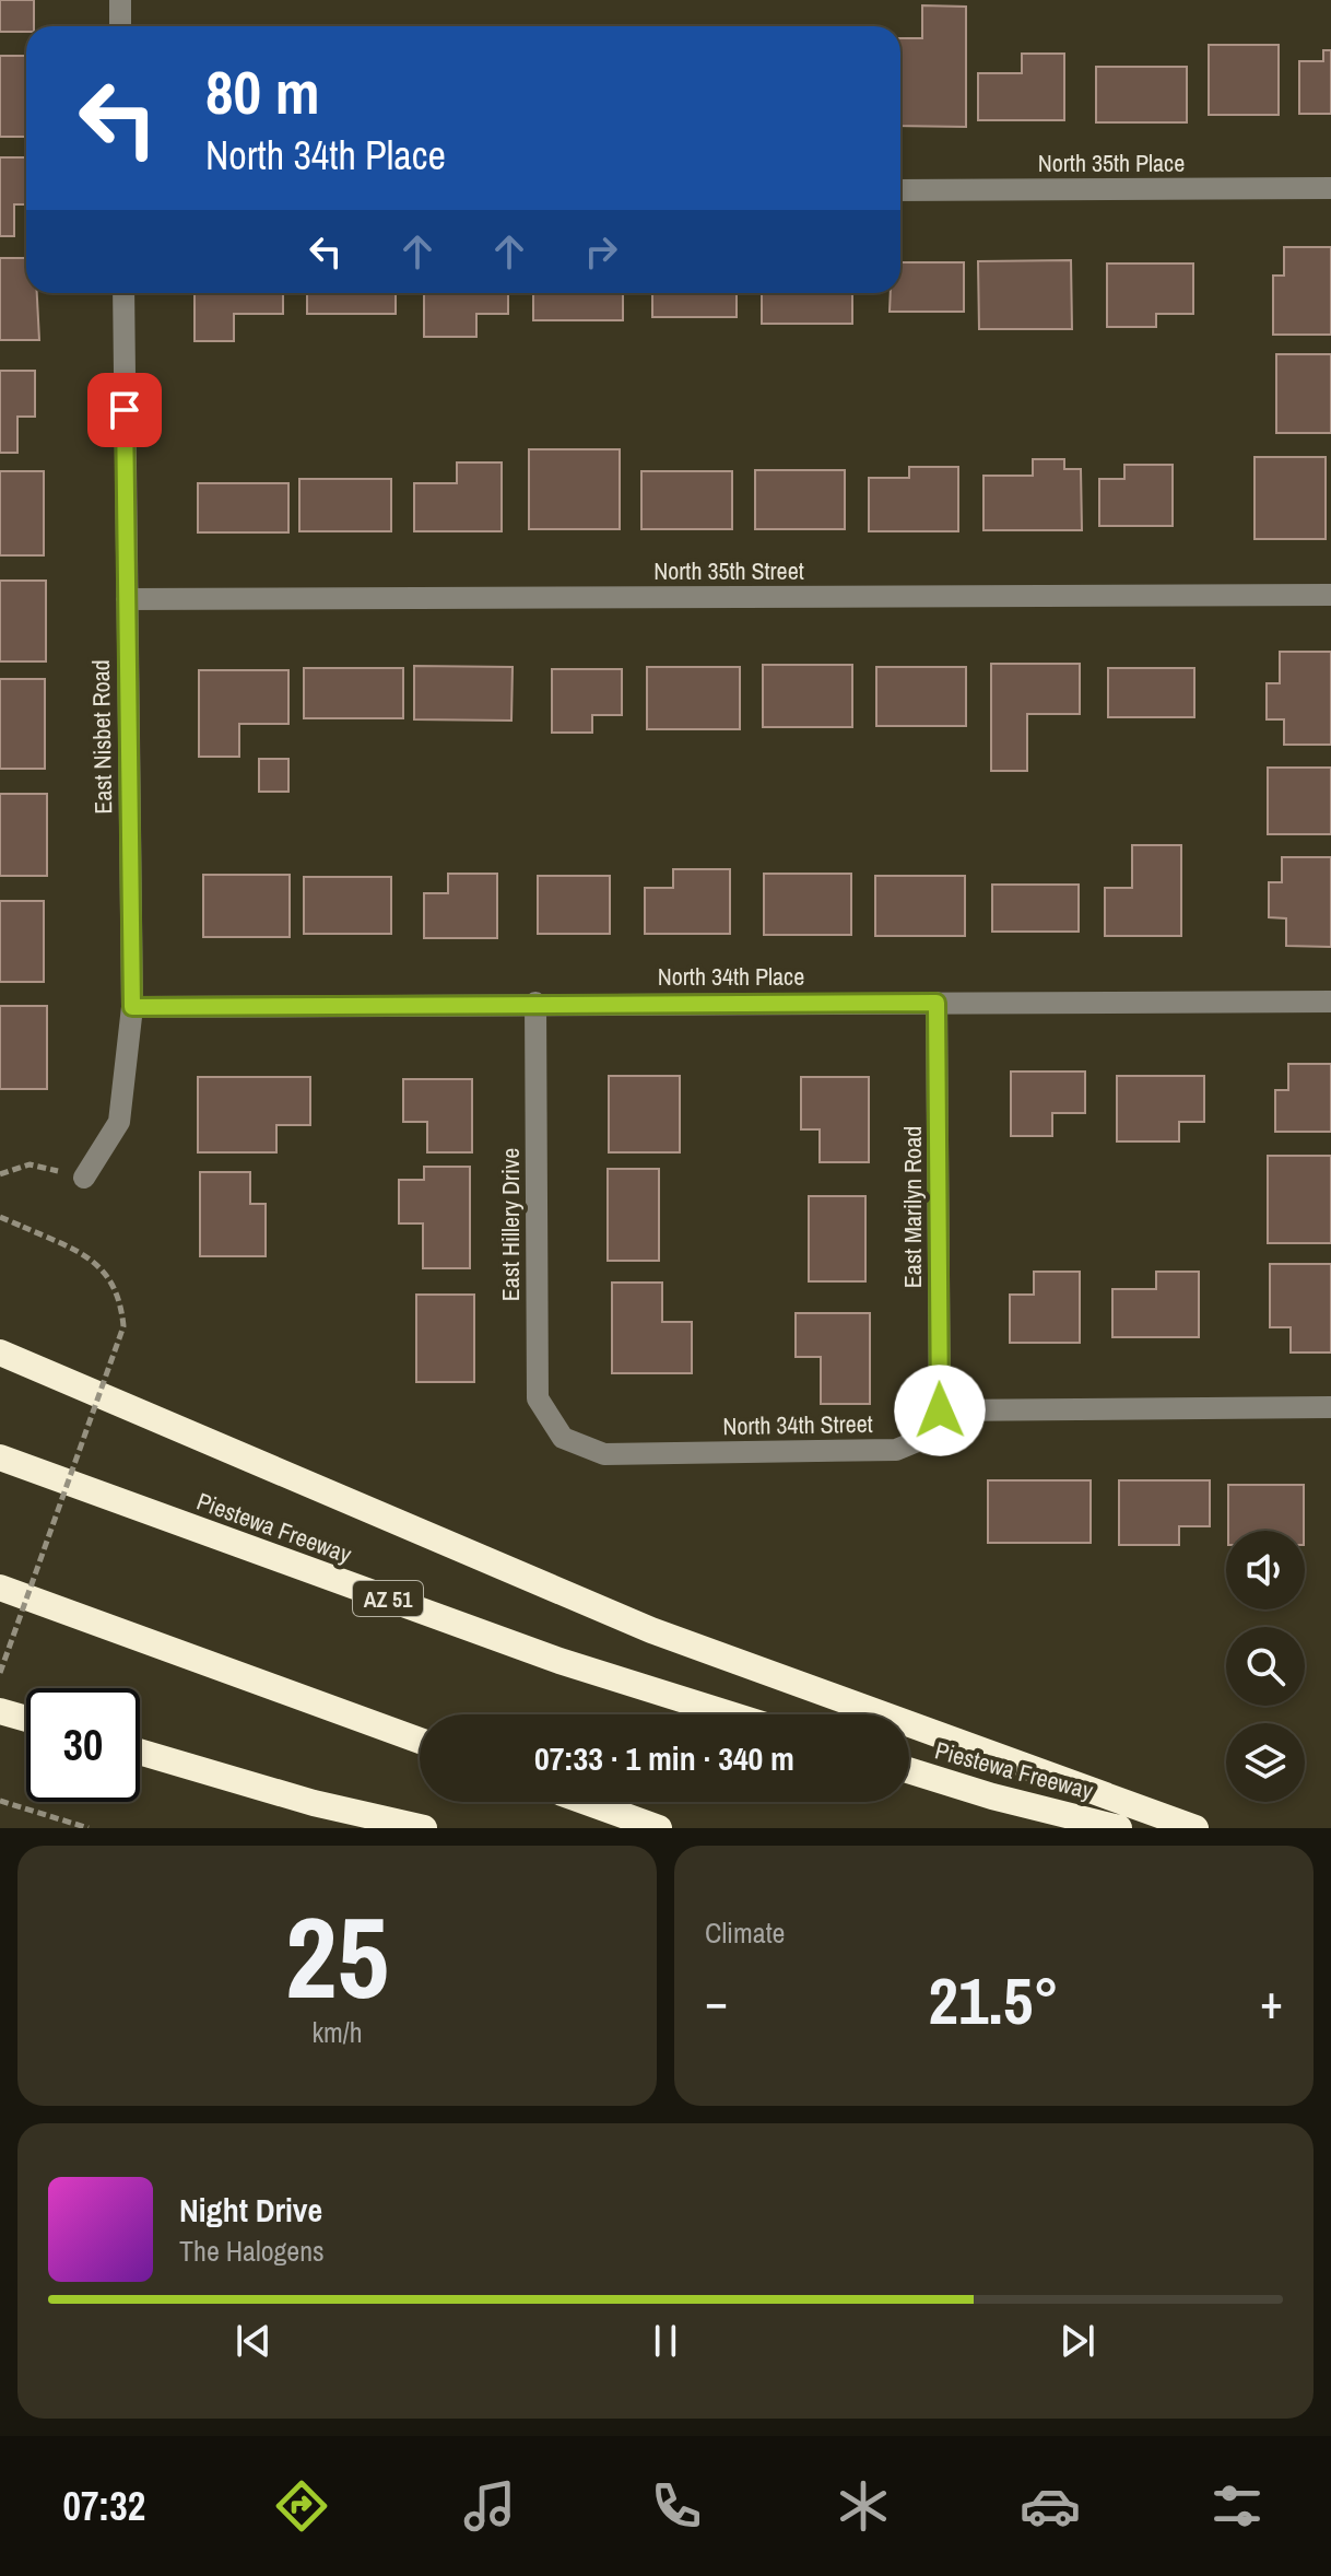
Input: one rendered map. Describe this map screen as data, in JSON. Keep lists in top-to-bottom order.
{
  "streets": {
    "highway": ["Piestewa Freeway", "AZ 51"],
    "street": [
      "North 35th Place",
      "North 35th Street",
      "East Nisbet Road",
      "North 34th Place",
      "East Marilyn Road",
      "East Hillery Drive",
      "North 34th Street"
    ]
  },
  "crossings": [
    ["North 35th Street", "East Nisbet Road"],
    ["East Nisbet Road", "North 34th Place"],
    ["North 34th Place", "East Marilyn Road"],
    ["North 34th Place", "East Hillery Drive"],
    ["East Marilyn Road", "North 34th Street"],
    ["East Hillery Drive", "North 34th Street"]
  ],
  "page": {
    "turn": ["80 m", "North 34th Place"],
    "limit": "30",
    "trip": "07:33 · 1 min · 340 m",
    "tile": [
      ["25", "km/h"],
      "Climate"
    ],
    "heat": ["−", "21.5°", "+"],
    "song": ["Night Drive", "The Halogens"],
    "tabs": "07:32"
  }
}
